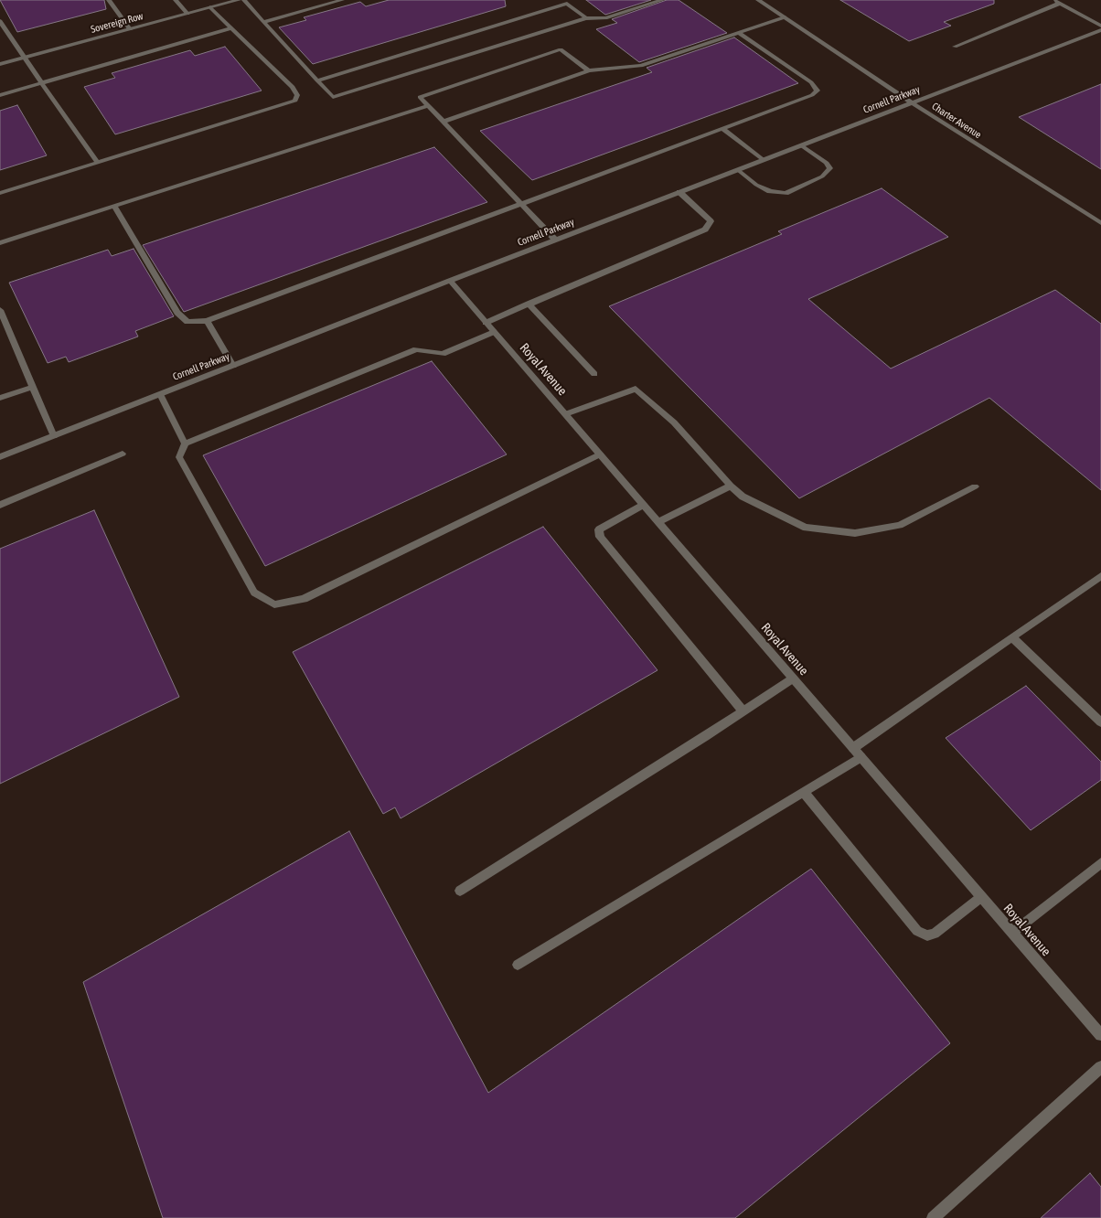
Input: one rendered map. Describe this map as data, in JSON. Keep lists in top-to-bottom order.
{
  "streets": {
    "street": [
      "Sovereign Row",
      "Cornell Parkway",
      "Charter Avenue",
      "Royal Avenue"
    ]
  },
  "crossings": [
    ["Cornell Parkway", "Charter Avenue"],
    ["Cornell Parkway", "Royal Avenue"]
  ]
}
